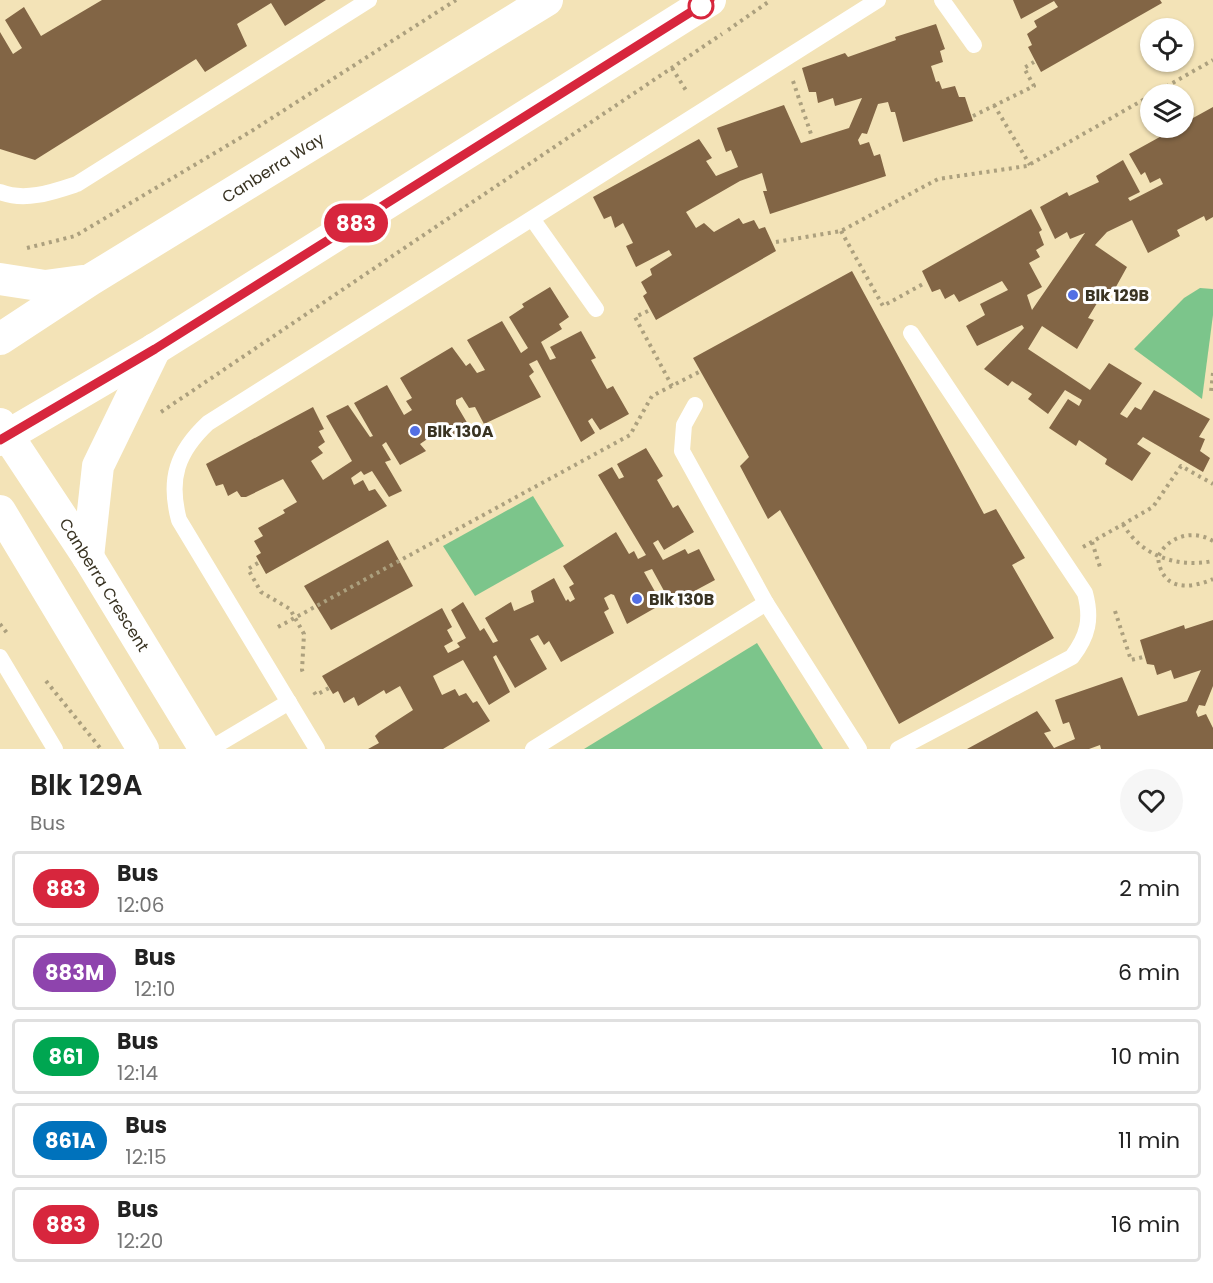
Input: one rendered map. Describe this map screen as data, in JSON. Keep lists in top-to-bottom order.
{
  "streets": {
    "street": ["Canberra Way", "Canberra Crescent"]
  },
  "places": ["Blk 129B", "Blk 130A", "Blk 130B"],
  "lines": ["bus line 883"],
  "page": {
    "on_map": "883",
    "heading": ["Blk 129A", "Bus"],
    "list": [
      {
        "mark": "883",
        "name": "Bus",
        "note": "12:06",
        "value": "2 min"
      },
      {
        "mark": "883M",
        "name": "Bus",
        "note": "12:10",
        "value": "6 min"
      },
      {
        "mark": "861",
        "name": "Bus",
        "note": "12:14",
        "value": "10 min"
      },
      {
        "mark": "861A",
        "name": "Bus",
        "note": "12:15",
        "value": "11 min"
      },
      {
        "mark": "883",
        "name": "Bus",
        "note": "12:20",
        "value": "16 min"
      }
    ]
  }
}
